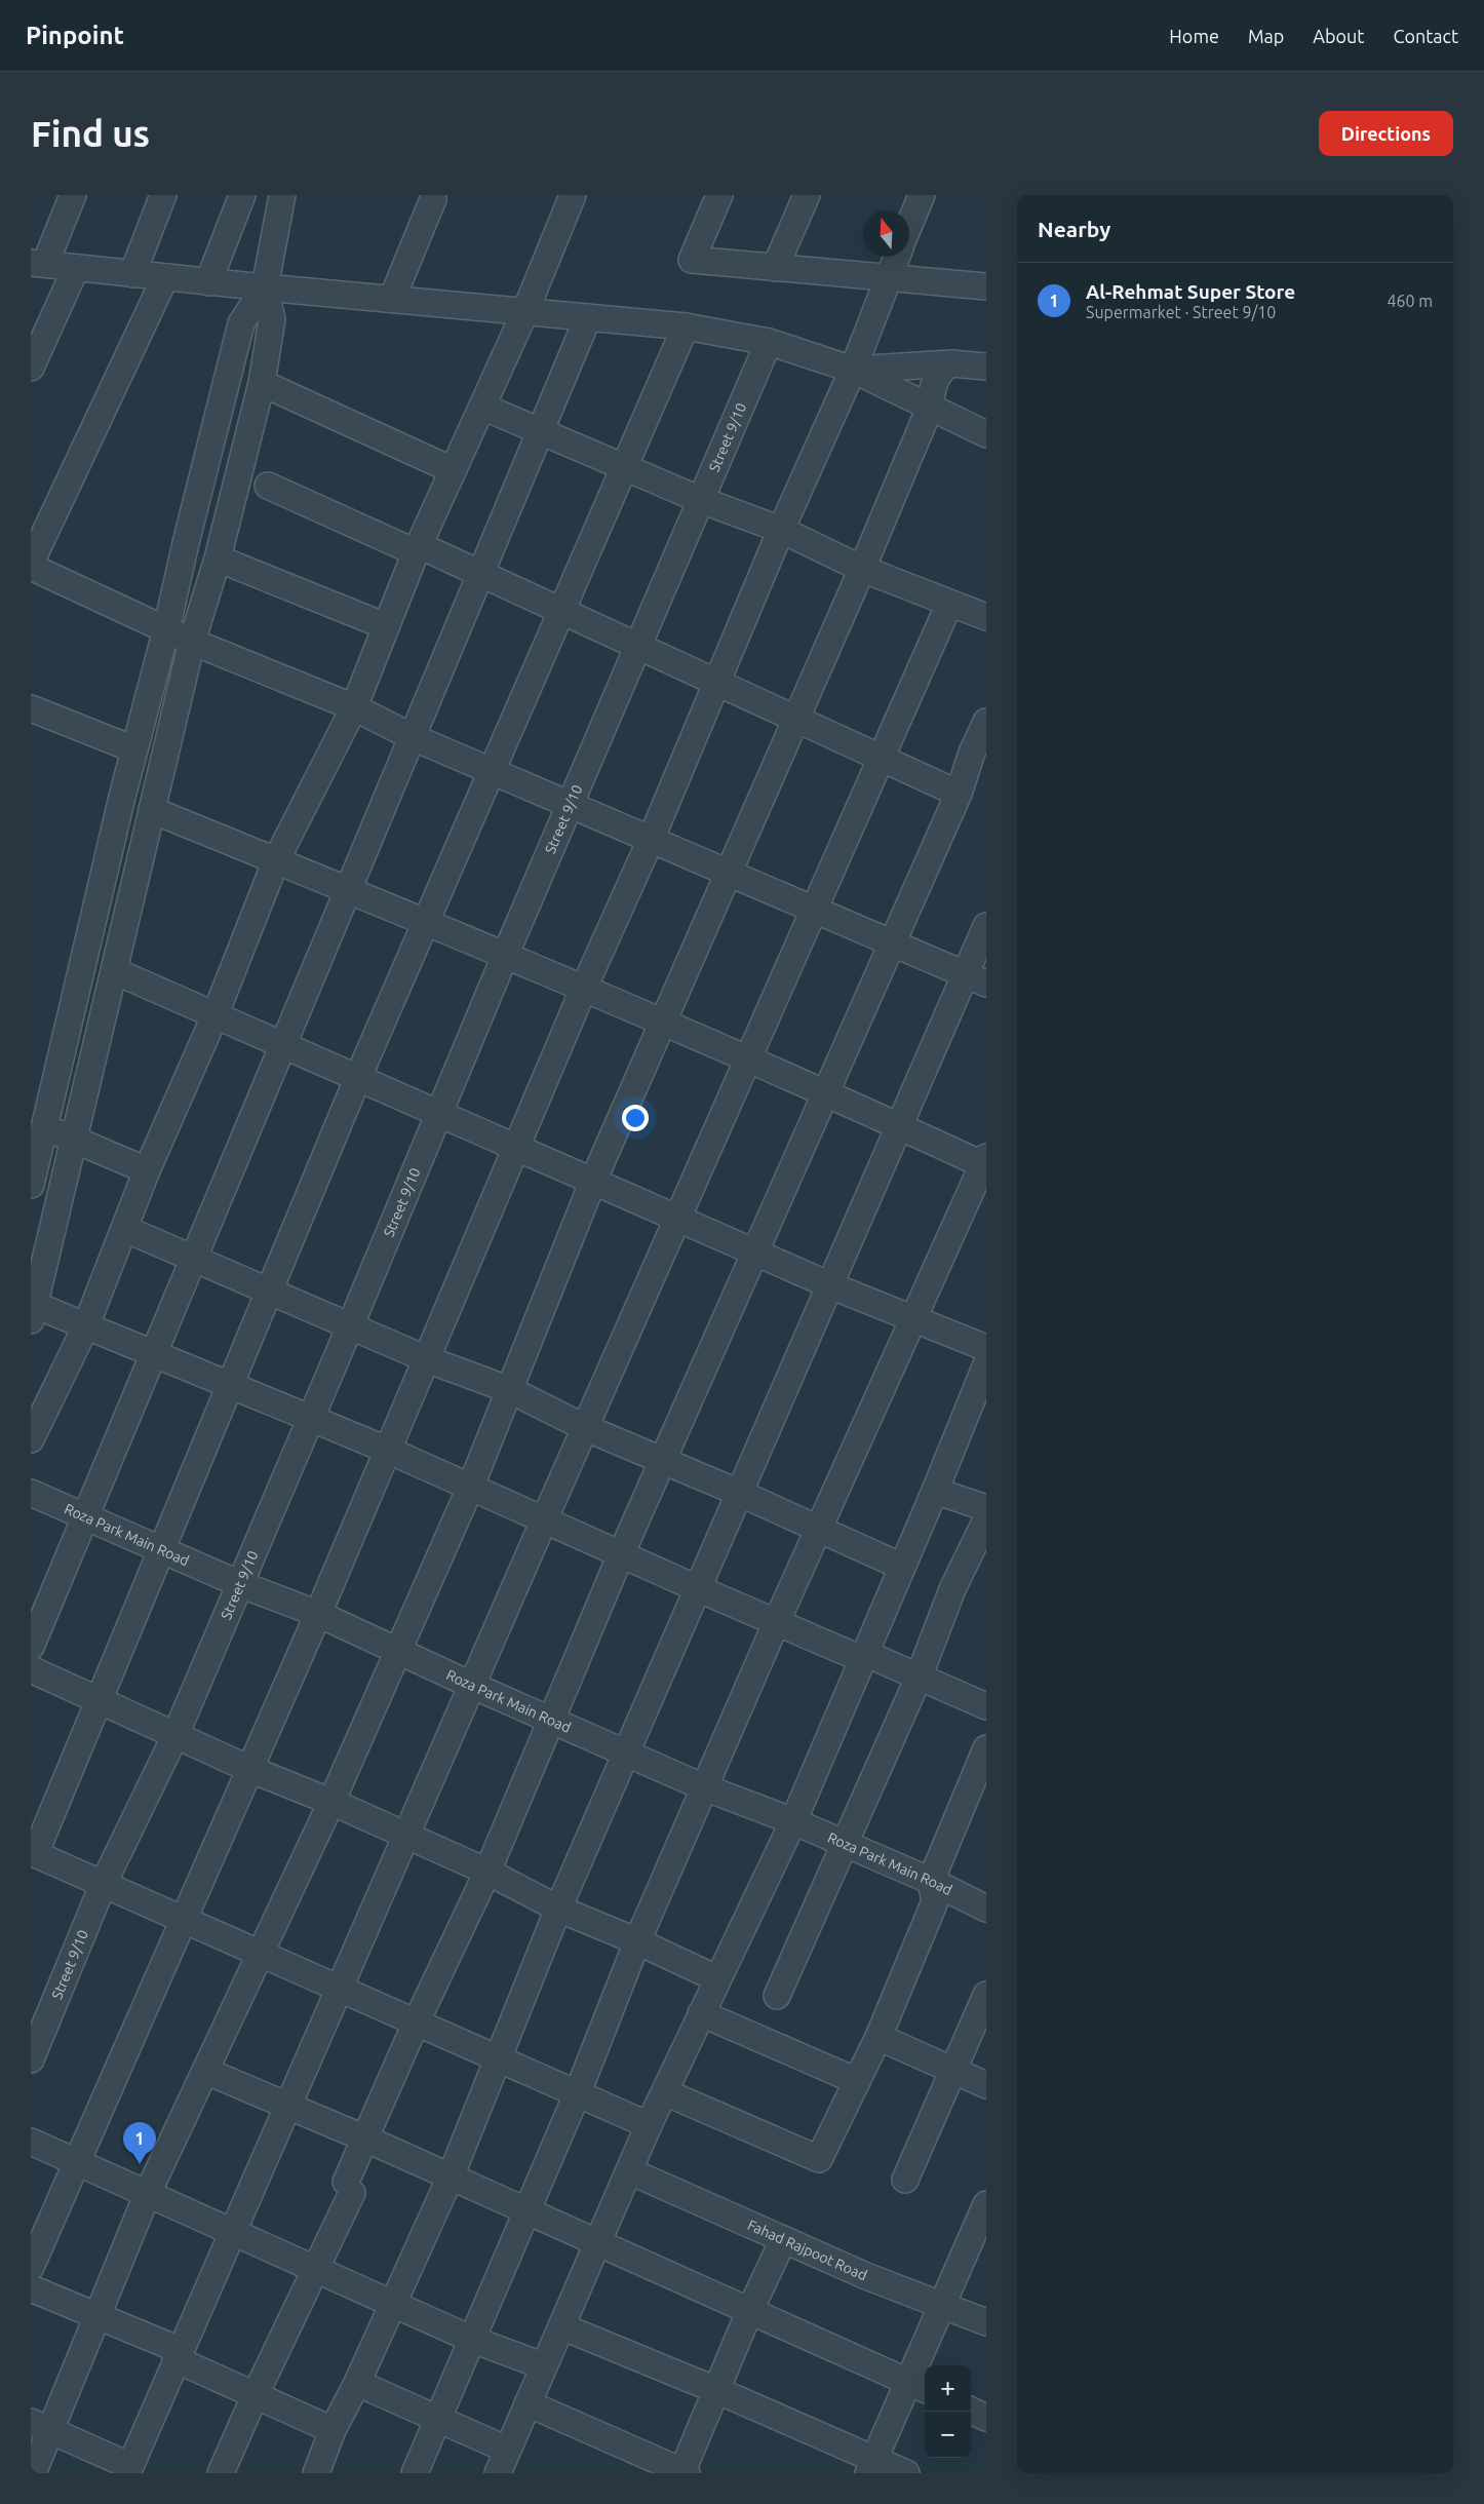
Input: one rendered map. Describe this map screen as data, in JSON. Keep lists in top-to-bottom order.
{
  "streets": {
    "street": ["Street 9/10", "Roza Park Main Road", "Fahad Rajpoot Road"]
  },
  "crossings": [
    ["Street 9/10", "Roza Park Main Road"]
  ],
  "north": "top",
  "page": {
    "header": "Pinpoint",
    "nav": [
      "Home",
      "Map",
      "About",
      "Contact"
    ],
    "buttons": "Directions",
    "title": "Find us",
    "heading": "Nearby",
    "list": [
      {
        "mark": "1",
        "name": "Al-Rehmat Super Store",
        "note": "Supermarket · Street 9/10",
        "value": "460 m"
      }
    ],
    "pins": "1",
    "map_buttons": ["+", "−"]
  }
}
